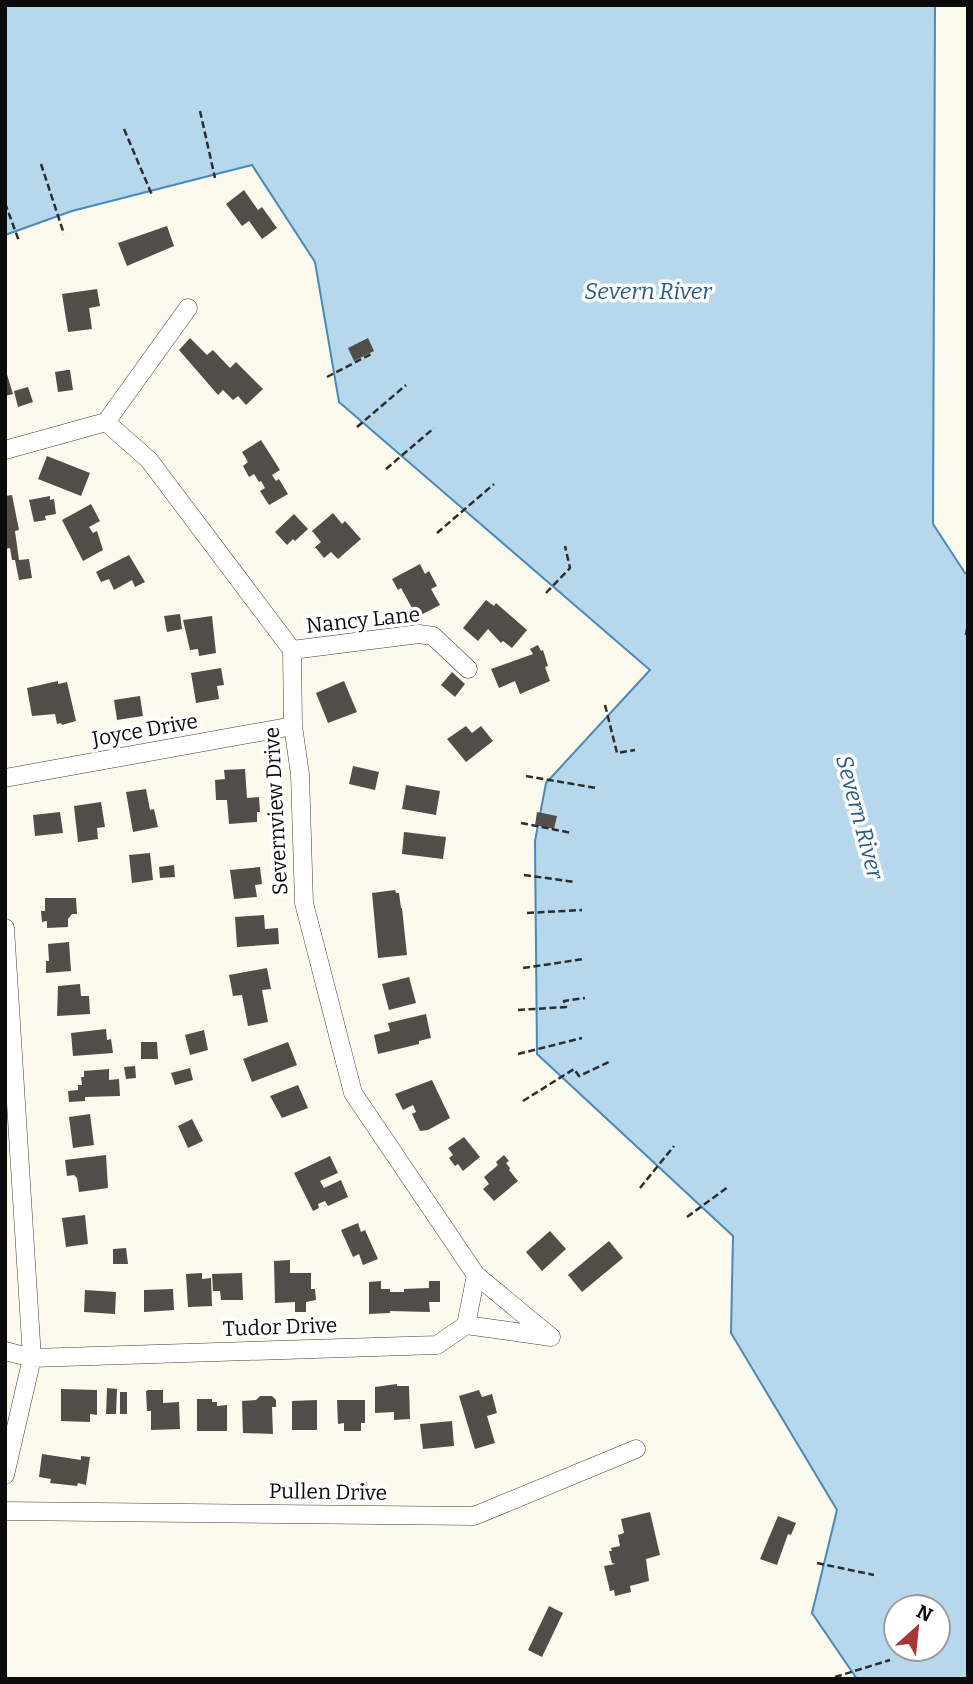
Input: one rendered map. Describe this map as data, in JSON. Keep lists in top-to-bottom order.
{
  "streets": {
    "street": [
      "Nancy Lane",
      "Joyce Drive",
      "Severnview Drive",
      "Tudor Drive",
      "Pullen Drive"
    ]
  },
  "crossings": [
    ["Nancy Lane", "Severnview Drive"],
    ["Joyce Drive", "Severnview Drive"],
    ["Severnview Drive", "Tudor Drive"]
  ],
  "water": ["Severn River"],
  "north": "top right"
}
